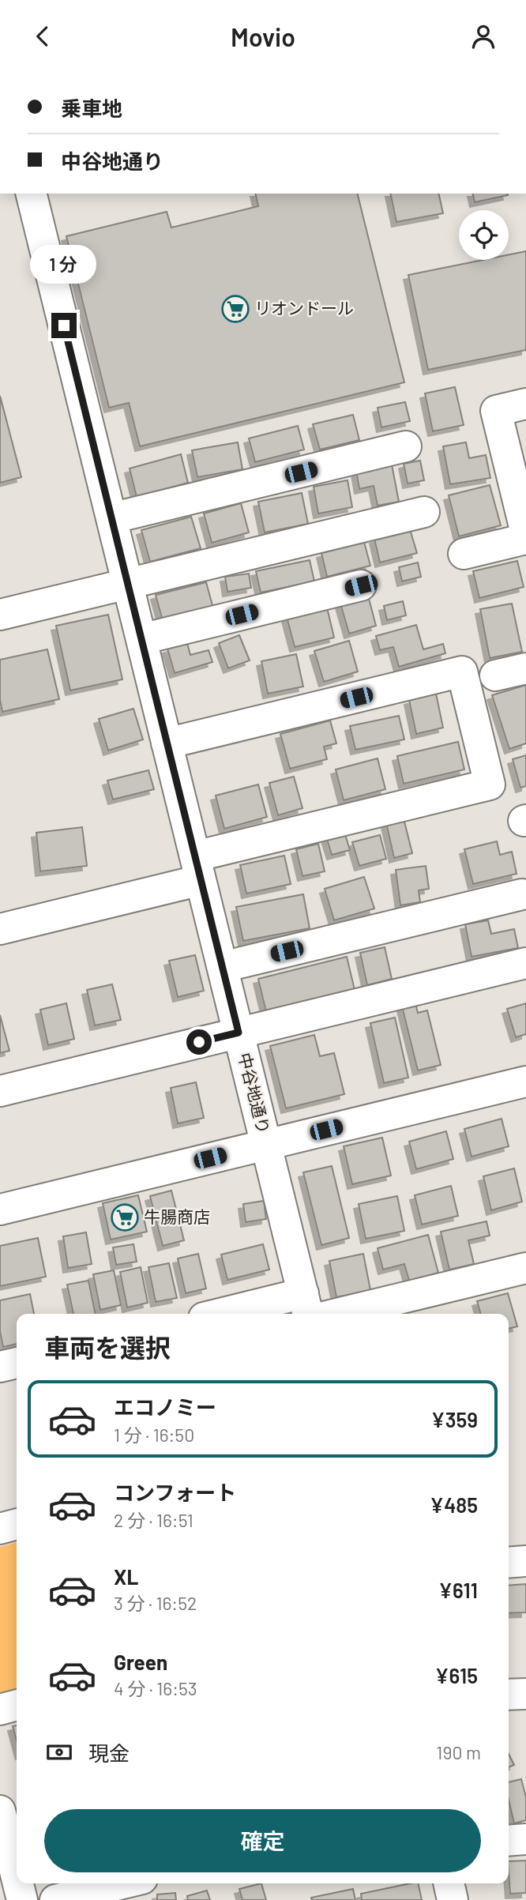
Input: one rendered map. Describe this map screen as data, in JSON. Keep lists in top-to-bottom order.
{
  "streets": {
    "street": ["中谷地通り"]
  },
  "places": {
    "supermarket": ["リオンドール", "牛腸商店"]
  },
  "page": {
    "header": "Movio",
    "banner": ["乗車地", "中谷地通り"],
    "bubble": "1 分",
    "heading": "車両を選択",
    "list": [
      {
        "name": "エコノミー",
        "note": "1 分 · 16:50",
        "value": "¥359"
      },
      {
        "name": "コンフォート",
        "note": "2 分 · 16:51",
        "value": "¥485"
      },
      {
        "name": "XL",
        "note": "3 分 · 16:52",
        "value": "¥611"
      },
      {
        "name": "Green",
        "note": "4 分 · 16:53",
        "value": "¥615"
      }
    ],
    "pay": ["現金", "190 m"],
    "buttons": "確定"
  }
}
